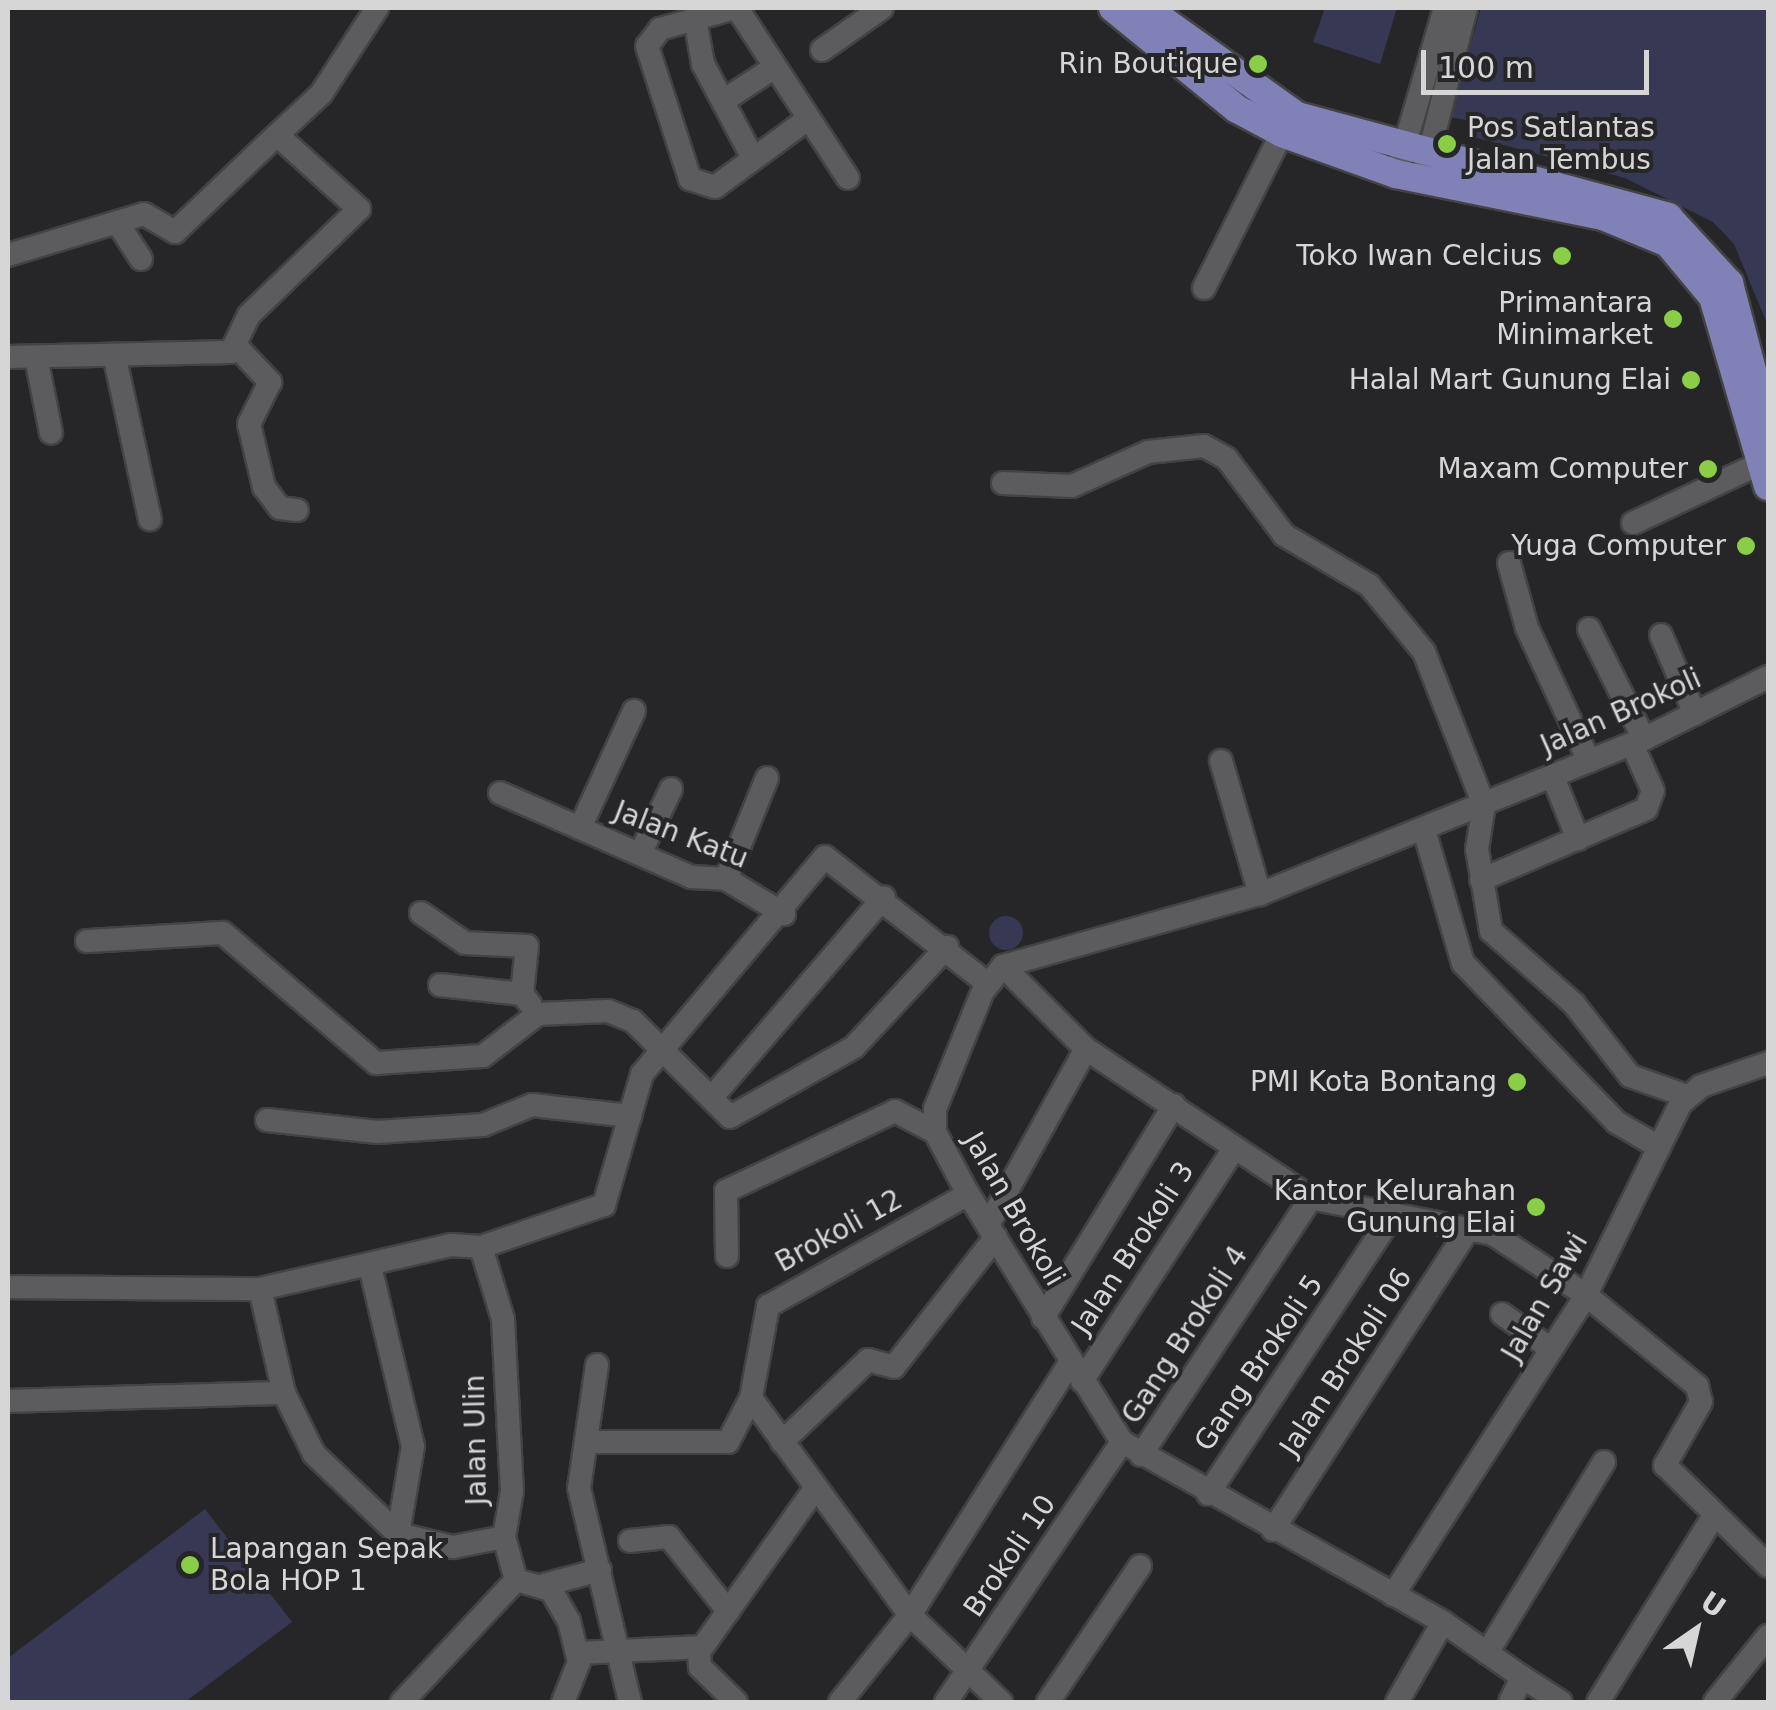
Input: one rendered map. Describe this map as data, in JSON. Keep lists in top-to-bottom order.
{
  "streets": {
    "street": [
      "Jalan Brokoli",
      "Jalan Katu",
      "Brokoli 12",
      "Jalan Brokoli 3",
      "Jalan Sawi",
      "Gang Brokoli 4",
      "Jalan Brokoli 06",
      "Gang Brokoli 5",
      "Jalan Ulin",
      "Brokoli 10"
    ]
  },
  "crossings": [
    ["Jalan Brokoli", "Brokoli 12"],
    ["Jalan Brokoli", "Jalan Brokoli 3"],
    ["Jalan Brokoli", "Jalan Sawi"],
    ["Jalan Brokoli", "Gang Brokoli 4"],
    ["Jalan Brokoli", "Jalan Brokoli 06"],
    ["Jalan Brokoli", "Gang Brokoli 5"],
    ["Jalan Brokoli", "Brokoli 10"],
    ["Gang Brokoli 4", "Brokoli 10"]
  ],
  "places": [
    "Rin Boutique",
    "Pos Satlantas Jalan Tembus",
    "Toko Iwan Celcius",
    "Primantara Minimarket",
    "Halal Mart Gunung Elai",
    "Maxam Computer",
    "Yuga Computer",
    "PMI Kota Bontang",
    "Kantor Kelurahan Gunung Elai",
    "Lapangan Sepak Bola HOP 1"
  ],
  "scale_bar": "100 m",
  "north": "top right"
}
